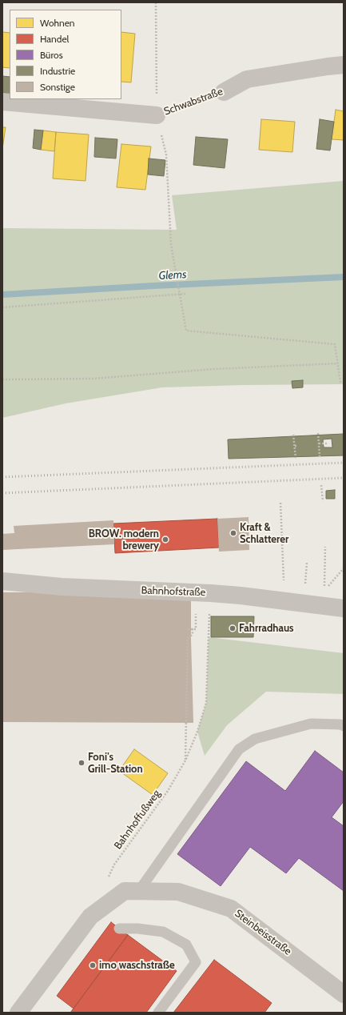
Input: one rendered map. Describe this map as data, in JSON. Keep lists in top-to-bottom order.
{
  "streets": {
    "street": ["Schwabstraße", "Bahnhofstraße", "Steinbeisstraße"],
    "path": ["Bahnhoffußweg"]
  },
  "water": ["Glems"],
  "places": [
    "Kraft & Schlatterer",
    "BROW. modern brewery",
    "Fahrradhaus",
    "Foni's Grill-Station",
    "imo waschstraße"
  ],
  "legend": [
    "Wohnen",
    "Handel",
    "Büros",
    "Industrie",
    "Sonstige"
  ]
}
